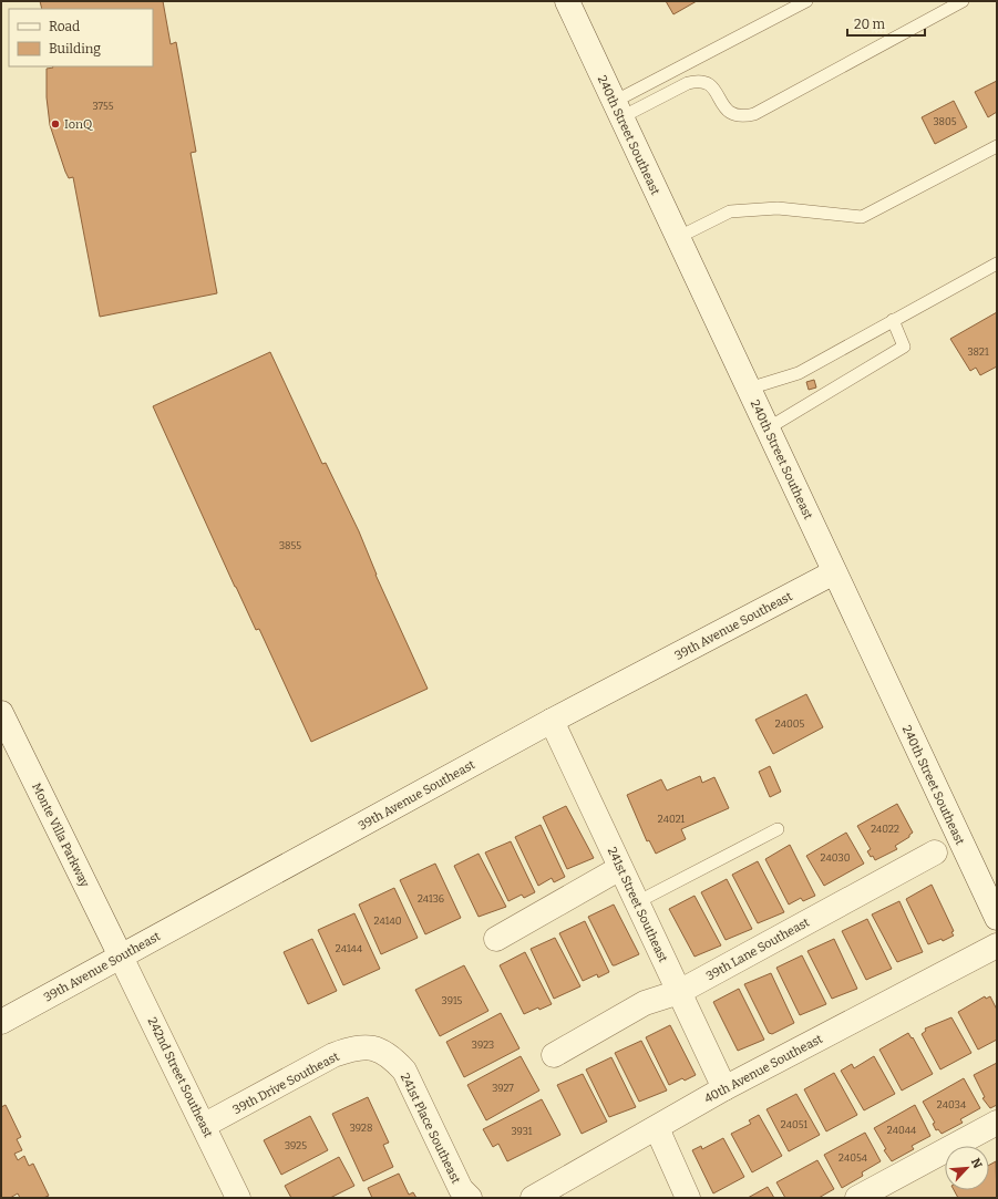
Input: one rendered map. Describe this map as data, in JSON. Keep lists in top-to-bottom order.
{
  "streets": {
    "street": [
      "240th Street Southeast",
      "39th Avenue Southeast",
      "Monte Villa Parkway",
      "241st Street Southeast",
      "39th Lane Southeast",
      "40th Avenue Southeast",
      "242nd Street Southeast",
      "39th Drive Southeast",
      "241st Place Southeast"
    ]
  },
  "crossings": [
    ["240th Street Southeast", "39th Avenue Southeast"],
    ["240th Street Southeast", "39th Lane Southeast"],
    ["39th Avenue Southeast", "Monte Villa Parkway"],
    ["39th Avenue Southeast", "241st Street Southeast"],
    ["39th Avenue Southeast", "242nd Street Southeast"],
    ["Monte Villa Parkway", "242nd Street Southeast"],
    ["241st Street Southeast", "39th Lane Southeast"],
    ["241st Street Southeast", "40th Avenue Southeast"],
    ["242nd Street Southeast", "39th Drive Southeast"],
    ["39th Drive Southeast", "241st Place Southeast"]
  ],
  "places": ["IonQ"],
  "house_numbers": [
    "3755",
    "3805",
    "3821",
    "3855",
    "24005",
    "24021",
    "24022",
    "24030",
    "24136",
    "24140",
    "24144",
    "3915",
    "3923",
    "3927",
    "24034",
    "24051",
    "3928",
    "24044",
    "3931",
    "3925",
    "24054"
  ],
  "legend": ["Road", "Building"],
  "scale_bar": "20 m",
  "north": "top right"
}
